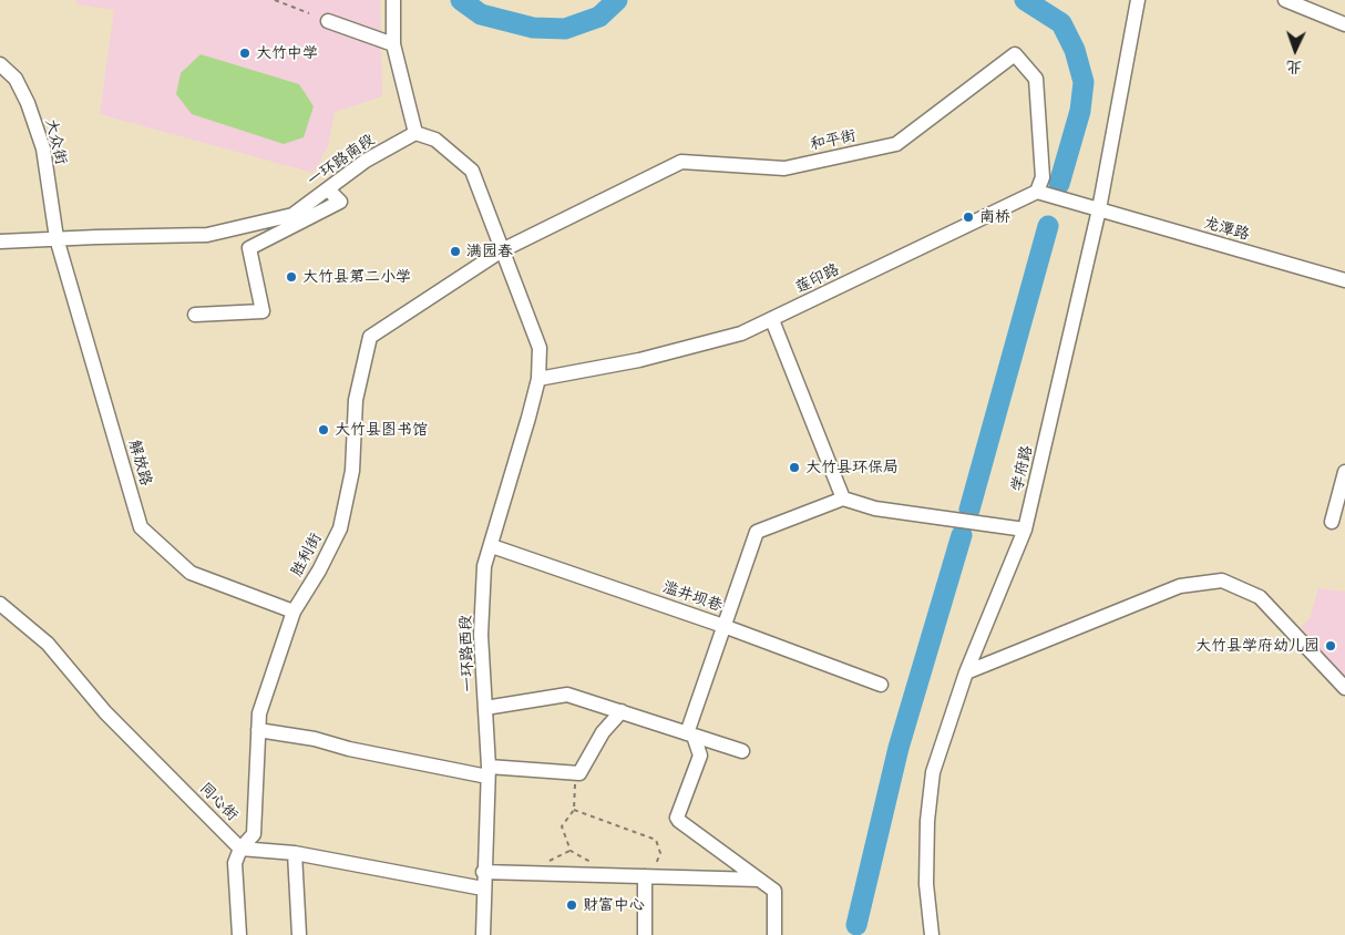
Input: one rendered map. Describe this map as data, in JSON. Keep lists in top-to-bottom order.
{
  "streets": {
    "street": [
      "和平街",
      "大众街",
      "一环路南段",
      "龙潭路",
      "莲印路",
      "解放路",
      "学府路",
      "胜利街",
      "滥井坝巷",
      "一环路西段",
      "同心街"
    ]
  },
  "crossings": [
    ["和平街", "莲印路"],
    ["和平街", "胜利街"],
    ["大众街", "一环路南段"],
    ["大众街", "解放路"],
    ["一环路南段", "解放路"],
    ["龙潭路", "学府路"],
    ["莲印路", "一环路西段"],
    ["解放路", "胜利街"],
    ["胜利街", "同心街"],
    ["滥井坝巷", "一环路西段"]
  ],
  "places": [
    "大竹中学",
    "南桥",
    "满园春",
    "大竹县第二小学",
    "大竹县图书馆",
    "大竹县环保局",
    "大竹县学府幼儿园",
    "财富中心"
  ],
  "north": "bottom"
}
